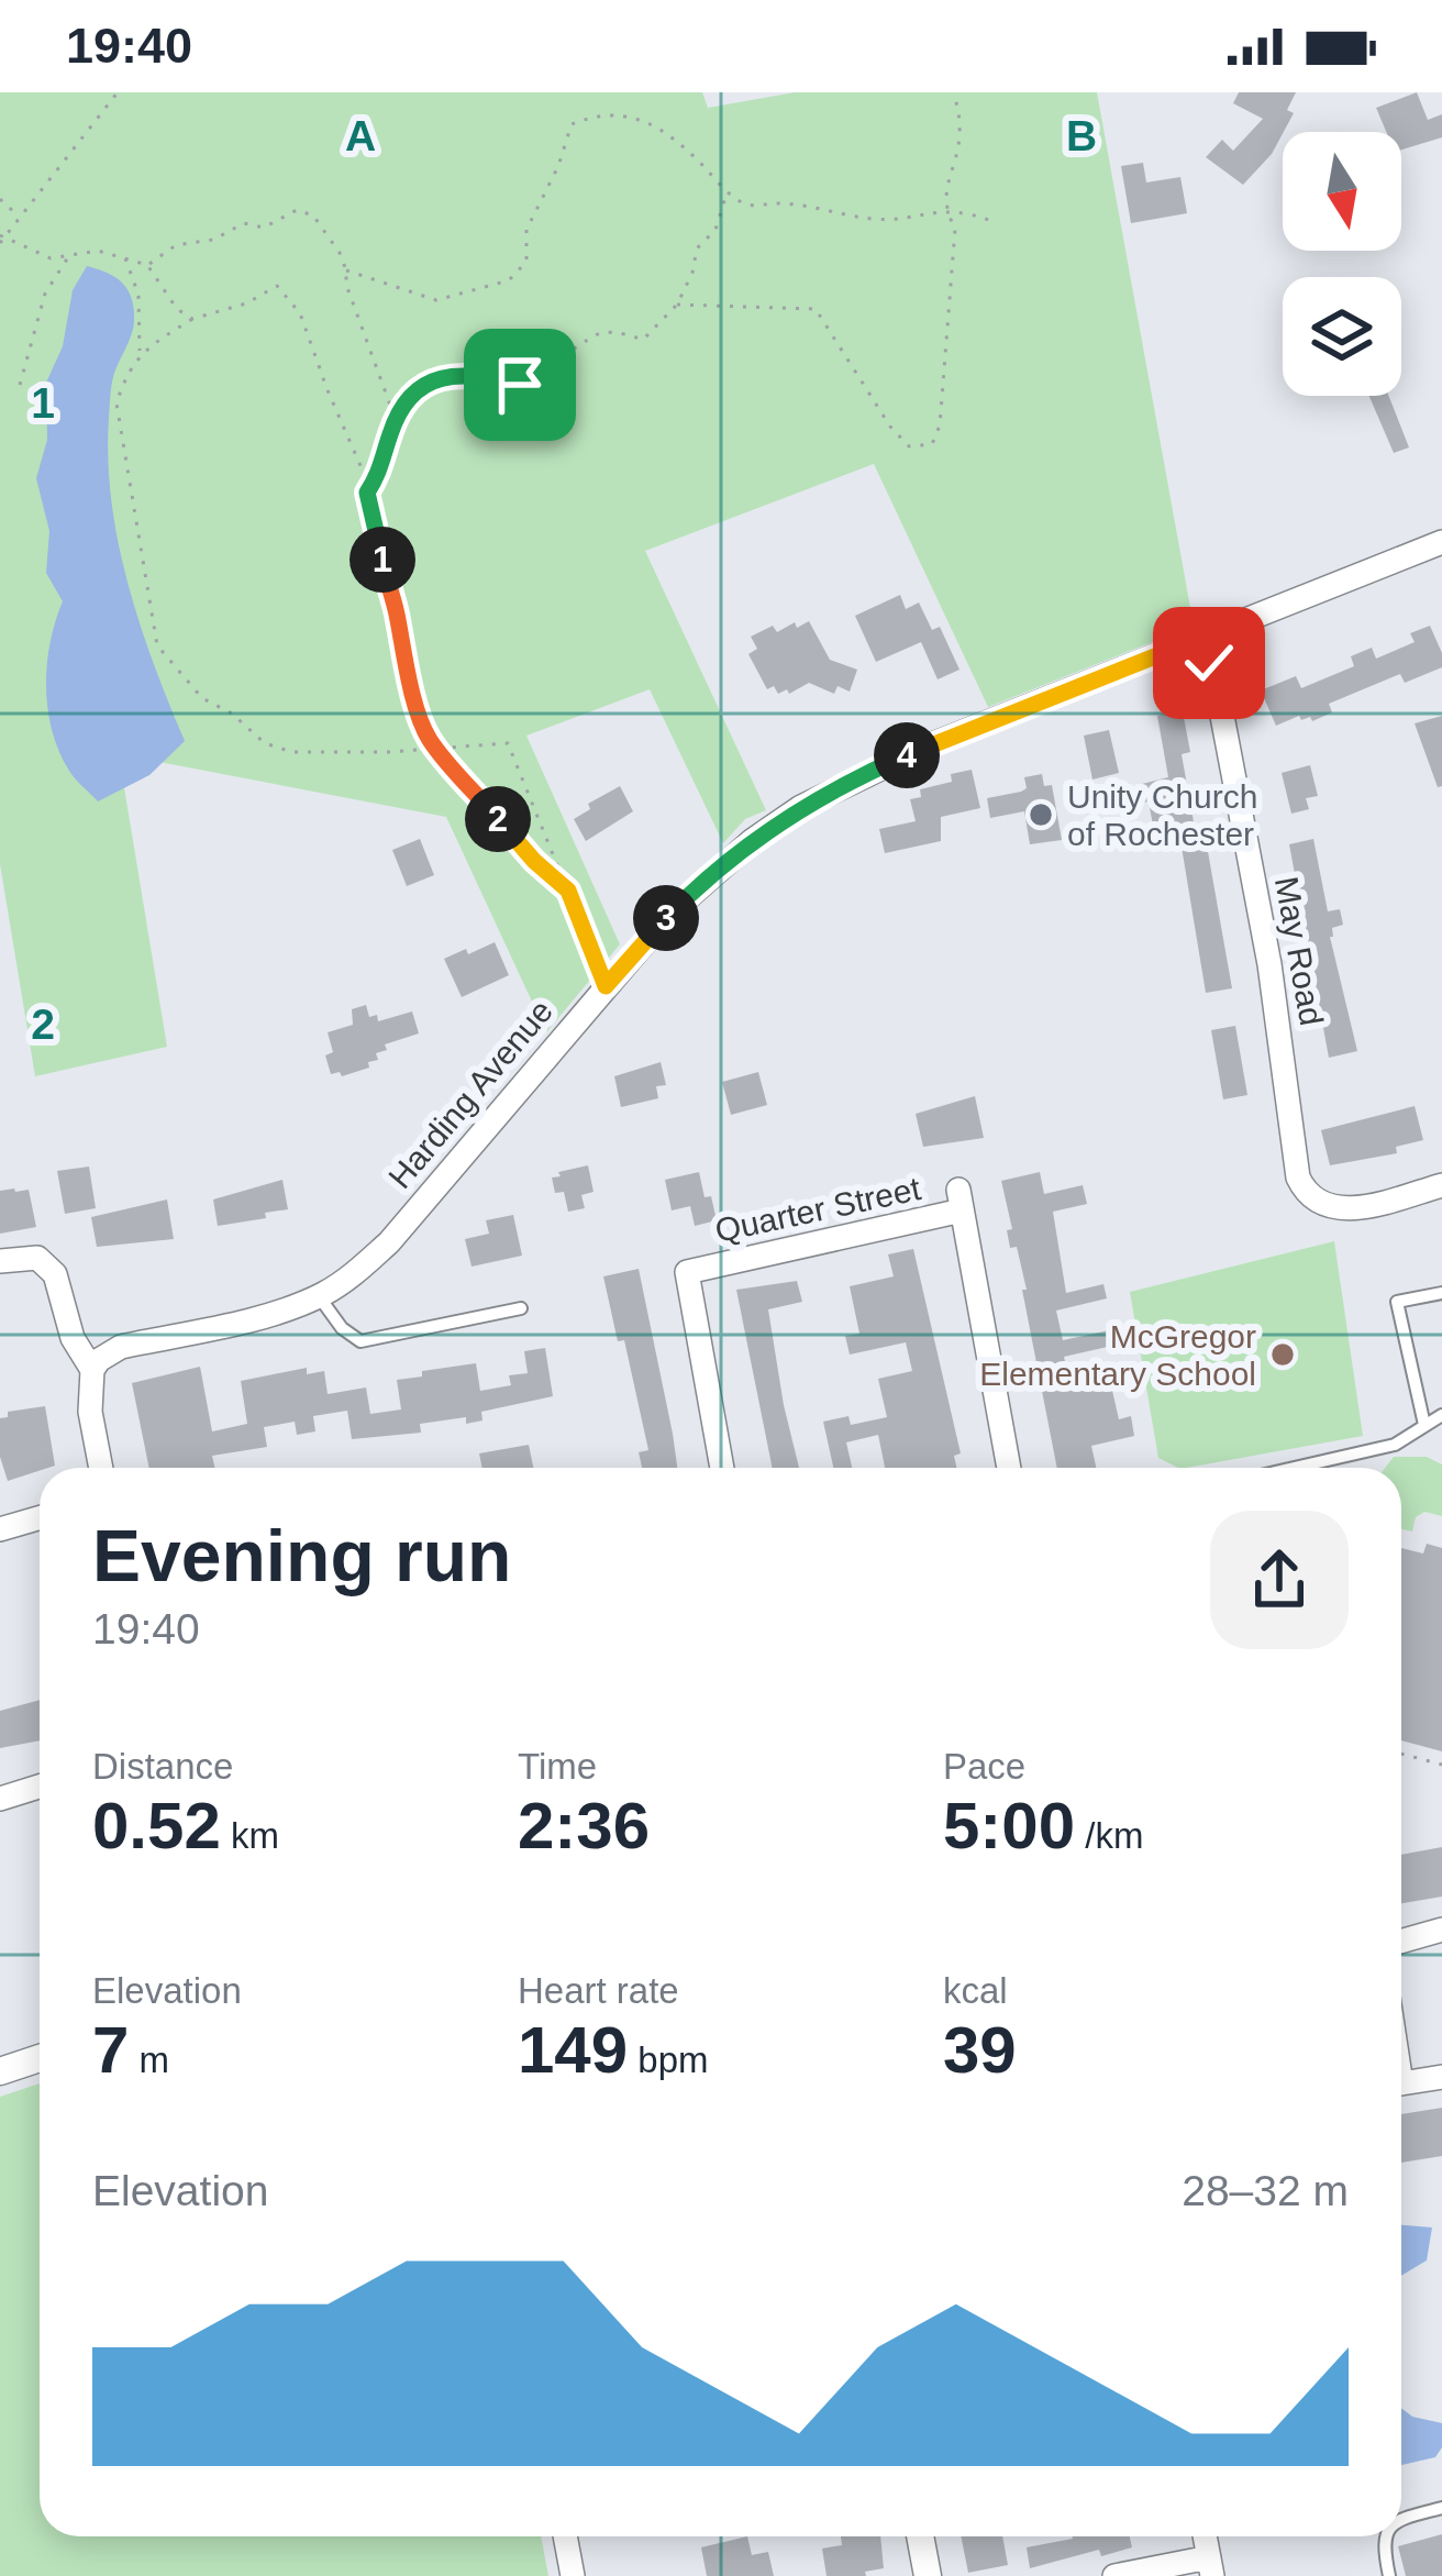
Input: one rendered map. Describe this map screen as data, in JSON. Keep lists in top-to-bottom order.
{
  "streets": {
    "street": ["May Road", "Harding Avenue", "Quarter Street"]
  },
  "crossings": [
    ["May Road", "Harding Avenue"]
  ],
  "places": ["Unity Church of Rochester", "McGregor Elementary School"],
  "north": "bottom",
  "page": {
    "status": "19:40",
    "pins": [
      "1",
      "4",
      "2",
      "3"
    ],
    "heading": ["Evening run", "19:40"],
    "stats": [
      ["Distance", "0.52 km"],
      ["Time", "2:36"],
      ["Pace", "5:00 /km"],
      ["Elevation", "7 m"],
      ["Heart rate", "149 bpm"],
      ["kcal", "39"]
    ],
    "chart": ["Elevation", "28–32 m"]
  },
  "grid": {
    "columns": ["A", "B"],
    "rows": ["1", "2"]
  }
}
